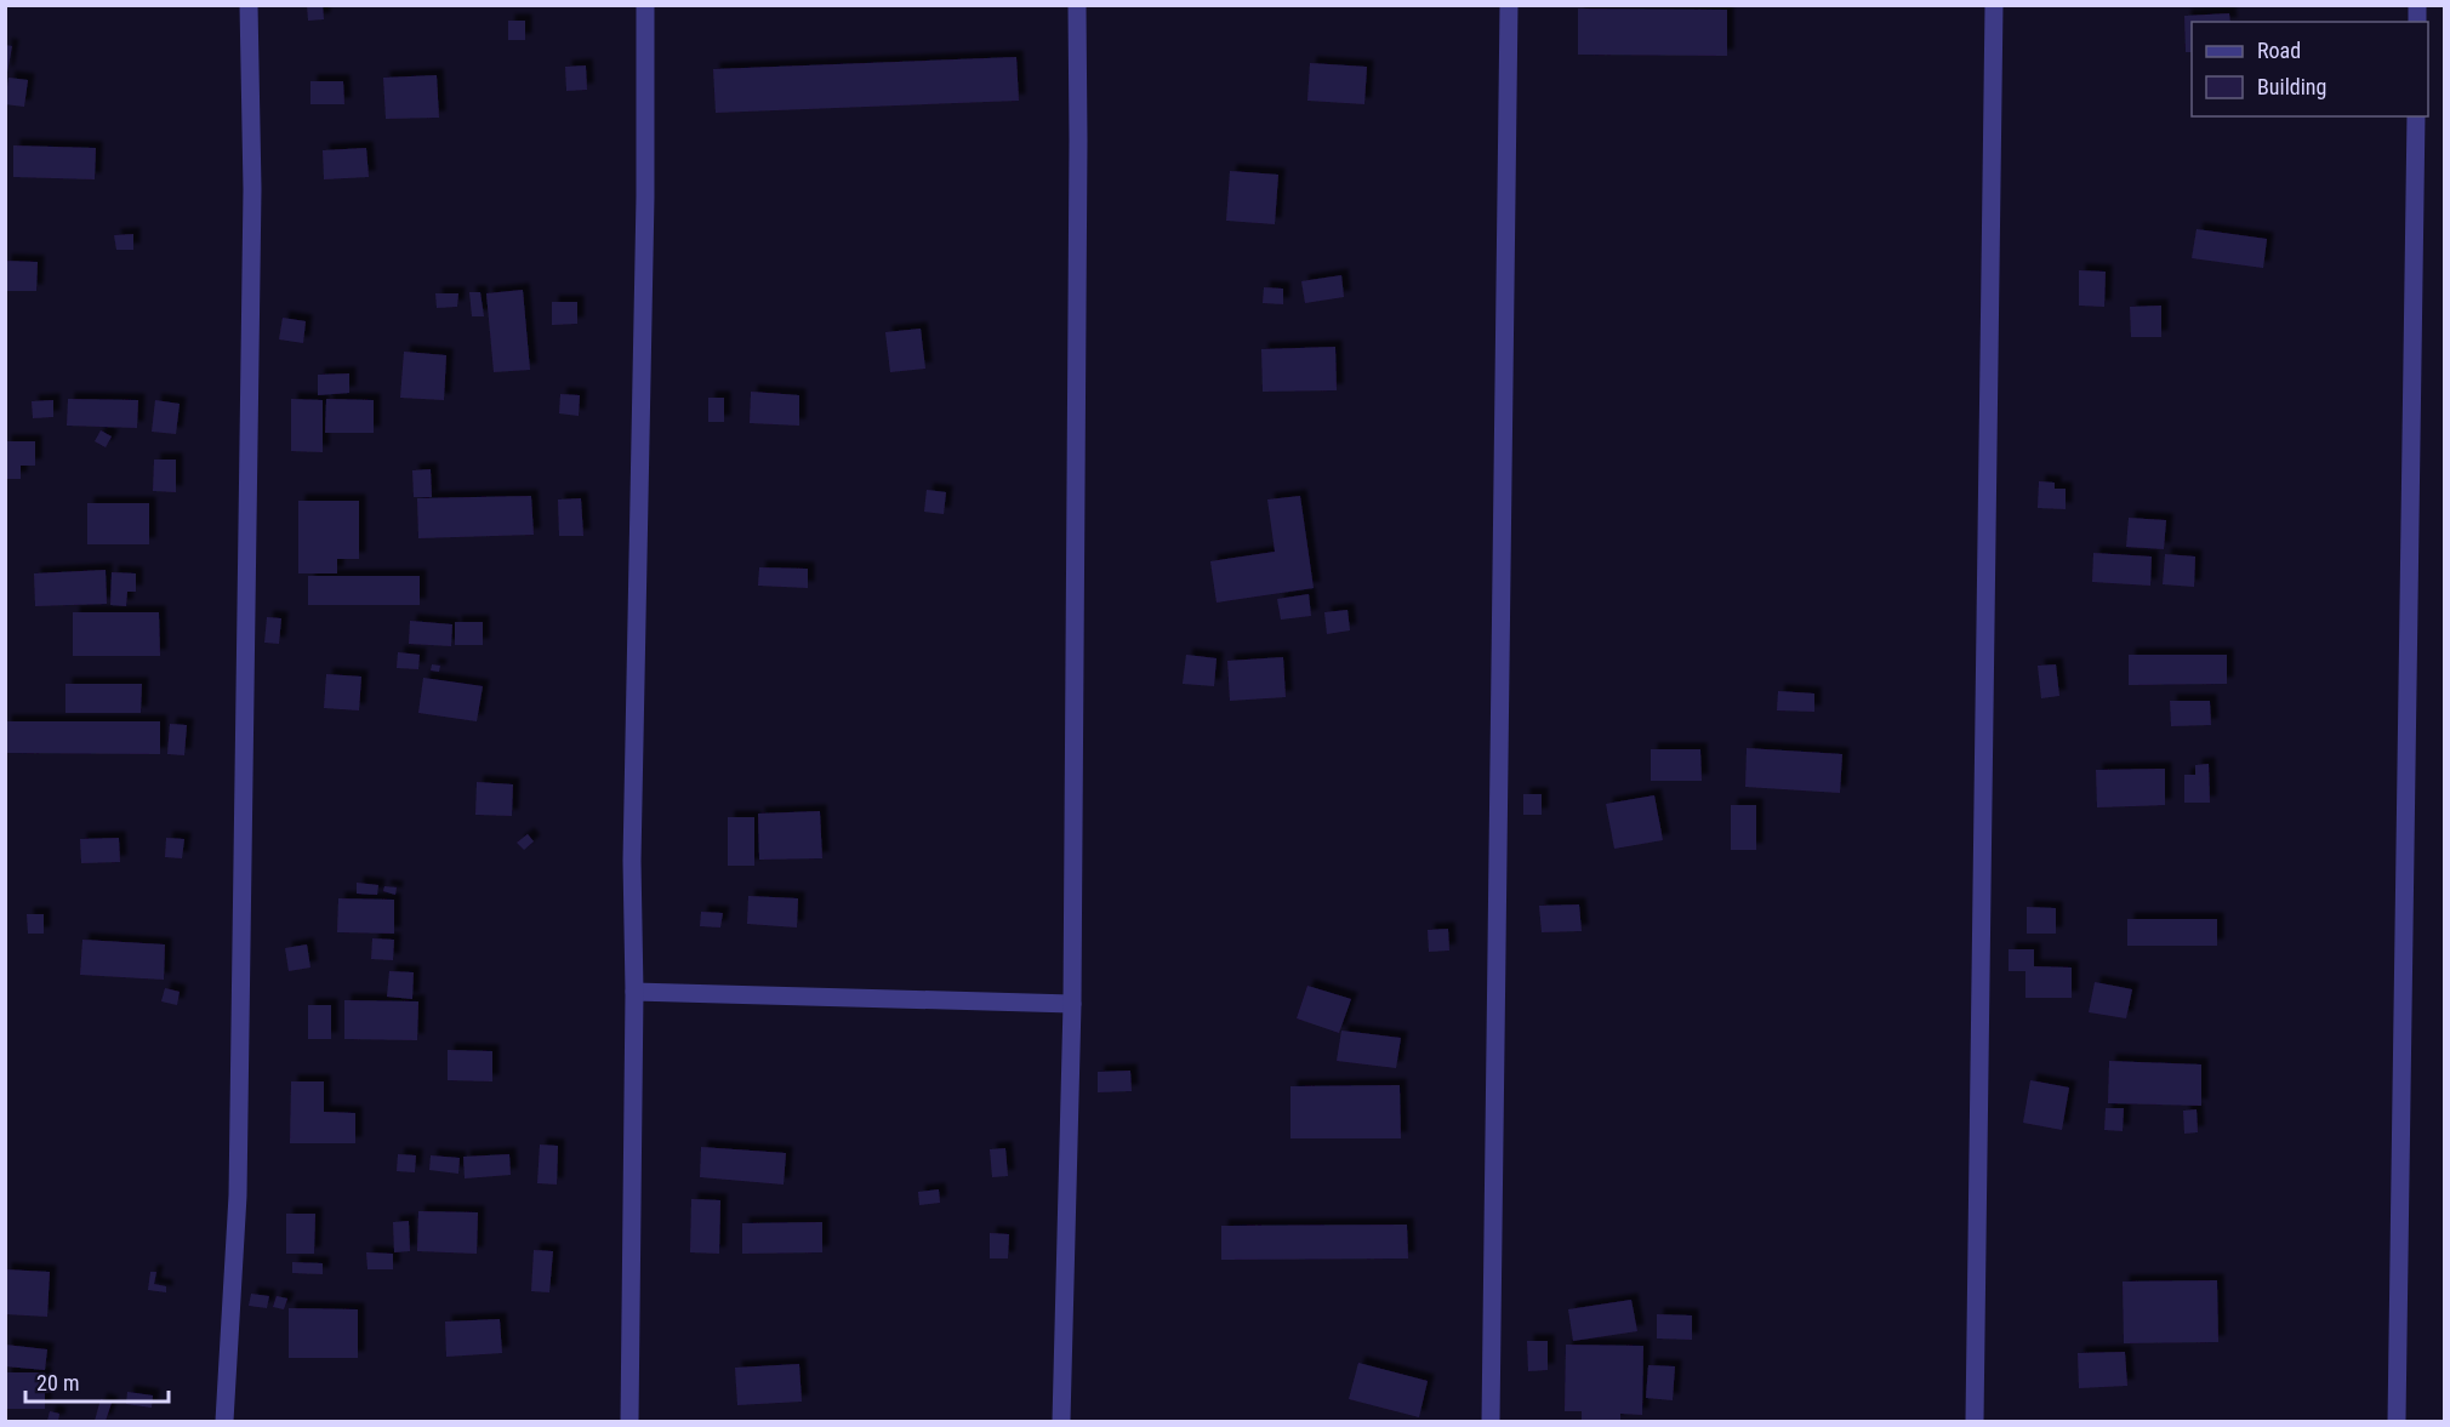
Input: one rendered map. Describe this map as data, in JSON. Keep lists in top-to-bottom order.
{
  "legend": ["Road", "Building"],
  "scale_bar": "20 m"
}
